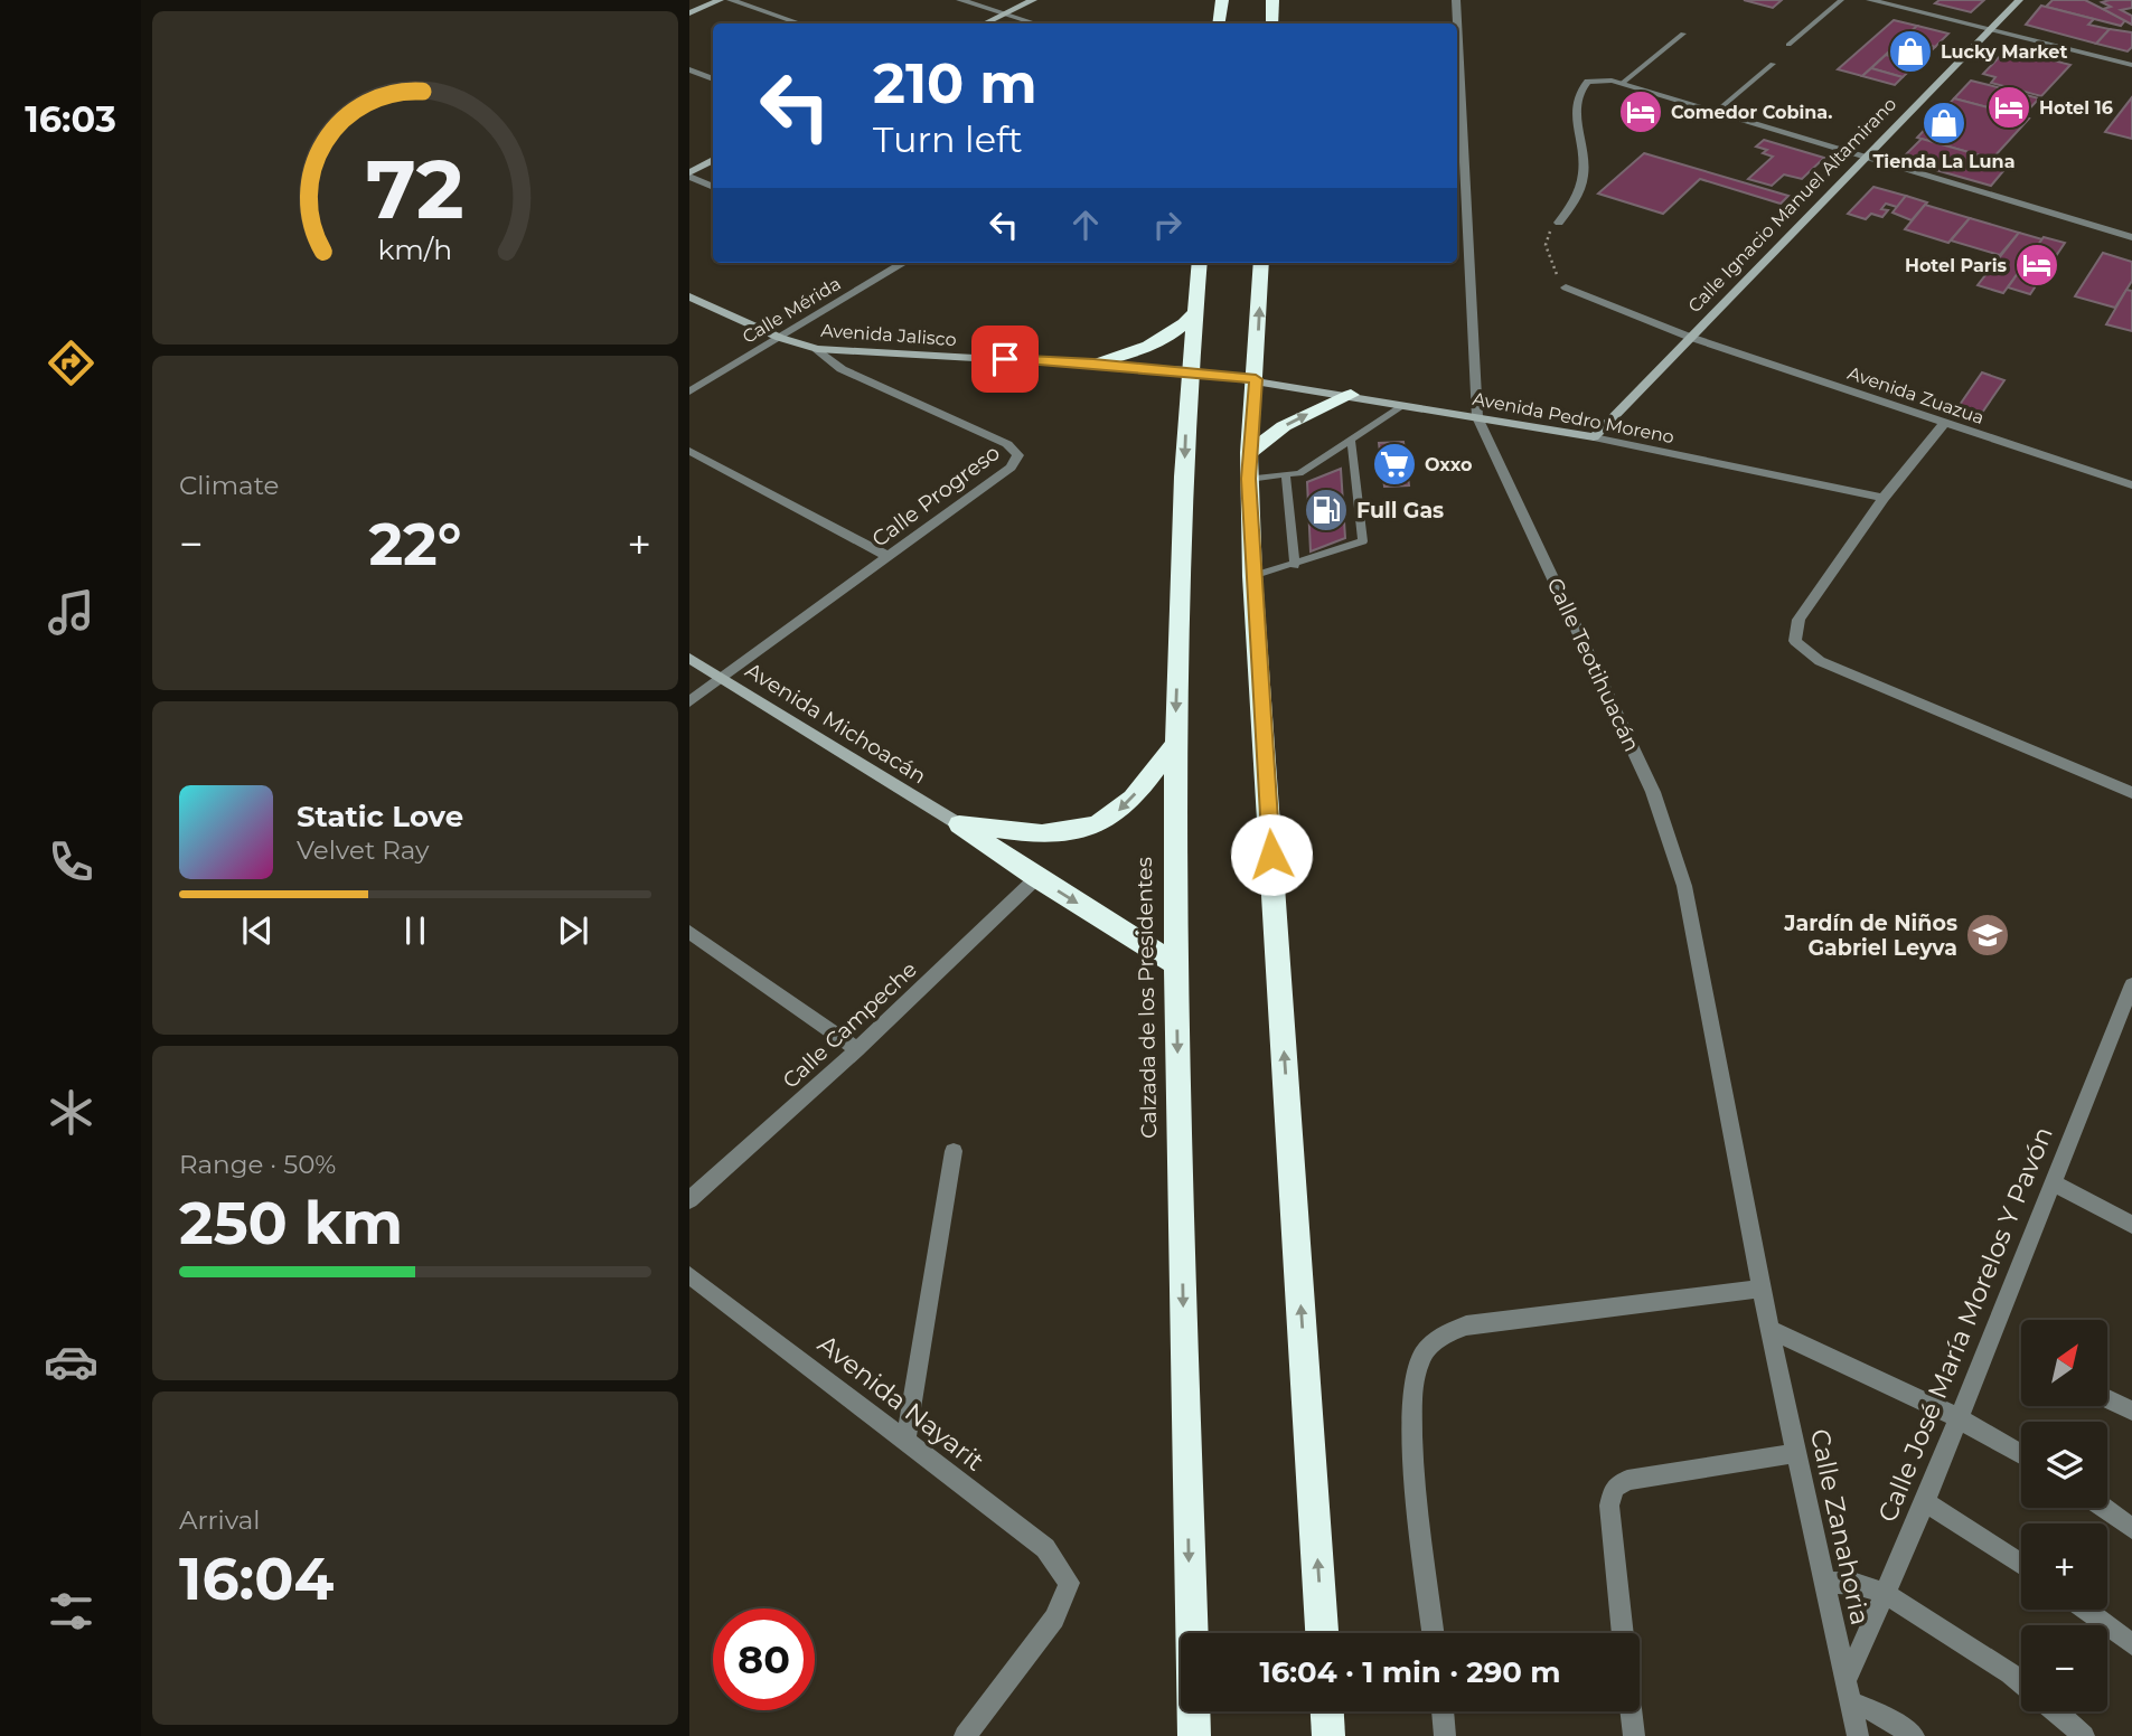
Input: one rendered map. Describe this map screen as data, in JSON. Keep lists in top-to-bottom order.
{
  "streets": {
    "highway": ["Calzada de los Presidentes"],
    "street": [
      "Calle Ignacio Manuel Altamirano",
      "Calle Mérida",
      "Avenida Jalisco",
      "Avenida Zuazua",
      "Avenida Pedro Moreno",
      "Calle Progreso",
      "Calle Teotihuacán",
      "Avenida Michoacán",
      "Calle Campeche",
      "Calle José María Morelos Y Pavón",
      "Avenida Nayarit",
      "Calle Zanahoria"
    ]
  },
  "crossings": [
    ["Calle Ignacio Manuel Altamirano", "Avenida Zuazua"],
    ["Calle Ignacio Manuel Altamirano", "Avenida Pedro Moreno"],
    ["Calle Mérida", "Avenida Jalisco"],
    ["Avenida Jalisco", "Avenida Pedro Moreno"],
    ["Avenida Jalisco", "Calle Progreso"],
    ["Avenida Jalisco", "Calzada de los Presidentes"],
    ["Avenida Pedro Moreno", "Calle Teotihuacán"],
    ["Calle Progreso", "Avenida Michoacán"],
    ["Calle Teotihuacán", "Calle Zanahoria"],
    ["Calle José María Morelos Y Pavón", "Calle Zanahoria"]
  ],
  "places": {
    "shop": ["Lucky Market", "Tienda La Luna"],
    "hotel": ["Hotel 16", "Comedor Cobina.", "Hotel Paris"],
    "supermarket": ["Oxxo"],
    "fuel station": ["Full Gas"],
    "school or university": ["Jardín de Niños Gabriel Leyva"]
  },
  "north": "top right",
  "page": {
    "tabs": "16:03",
    "turn": ["210 m", "Turn left"],
    "tile": [
      "Climate",
      ["Range · 50%", "250 km"],
      ["Arrival", "16:04"]
    ],
    "heat": ["−", "22°", "+"],
    "song": ["Static Love", "Velvet Ray"],
    "map_buttons": ["+", "−"],
    "limit": "80",
    "trip": "16:04 · 1 min · 290 m",
    "gauge": ["72", "km/h"]
  }
}
